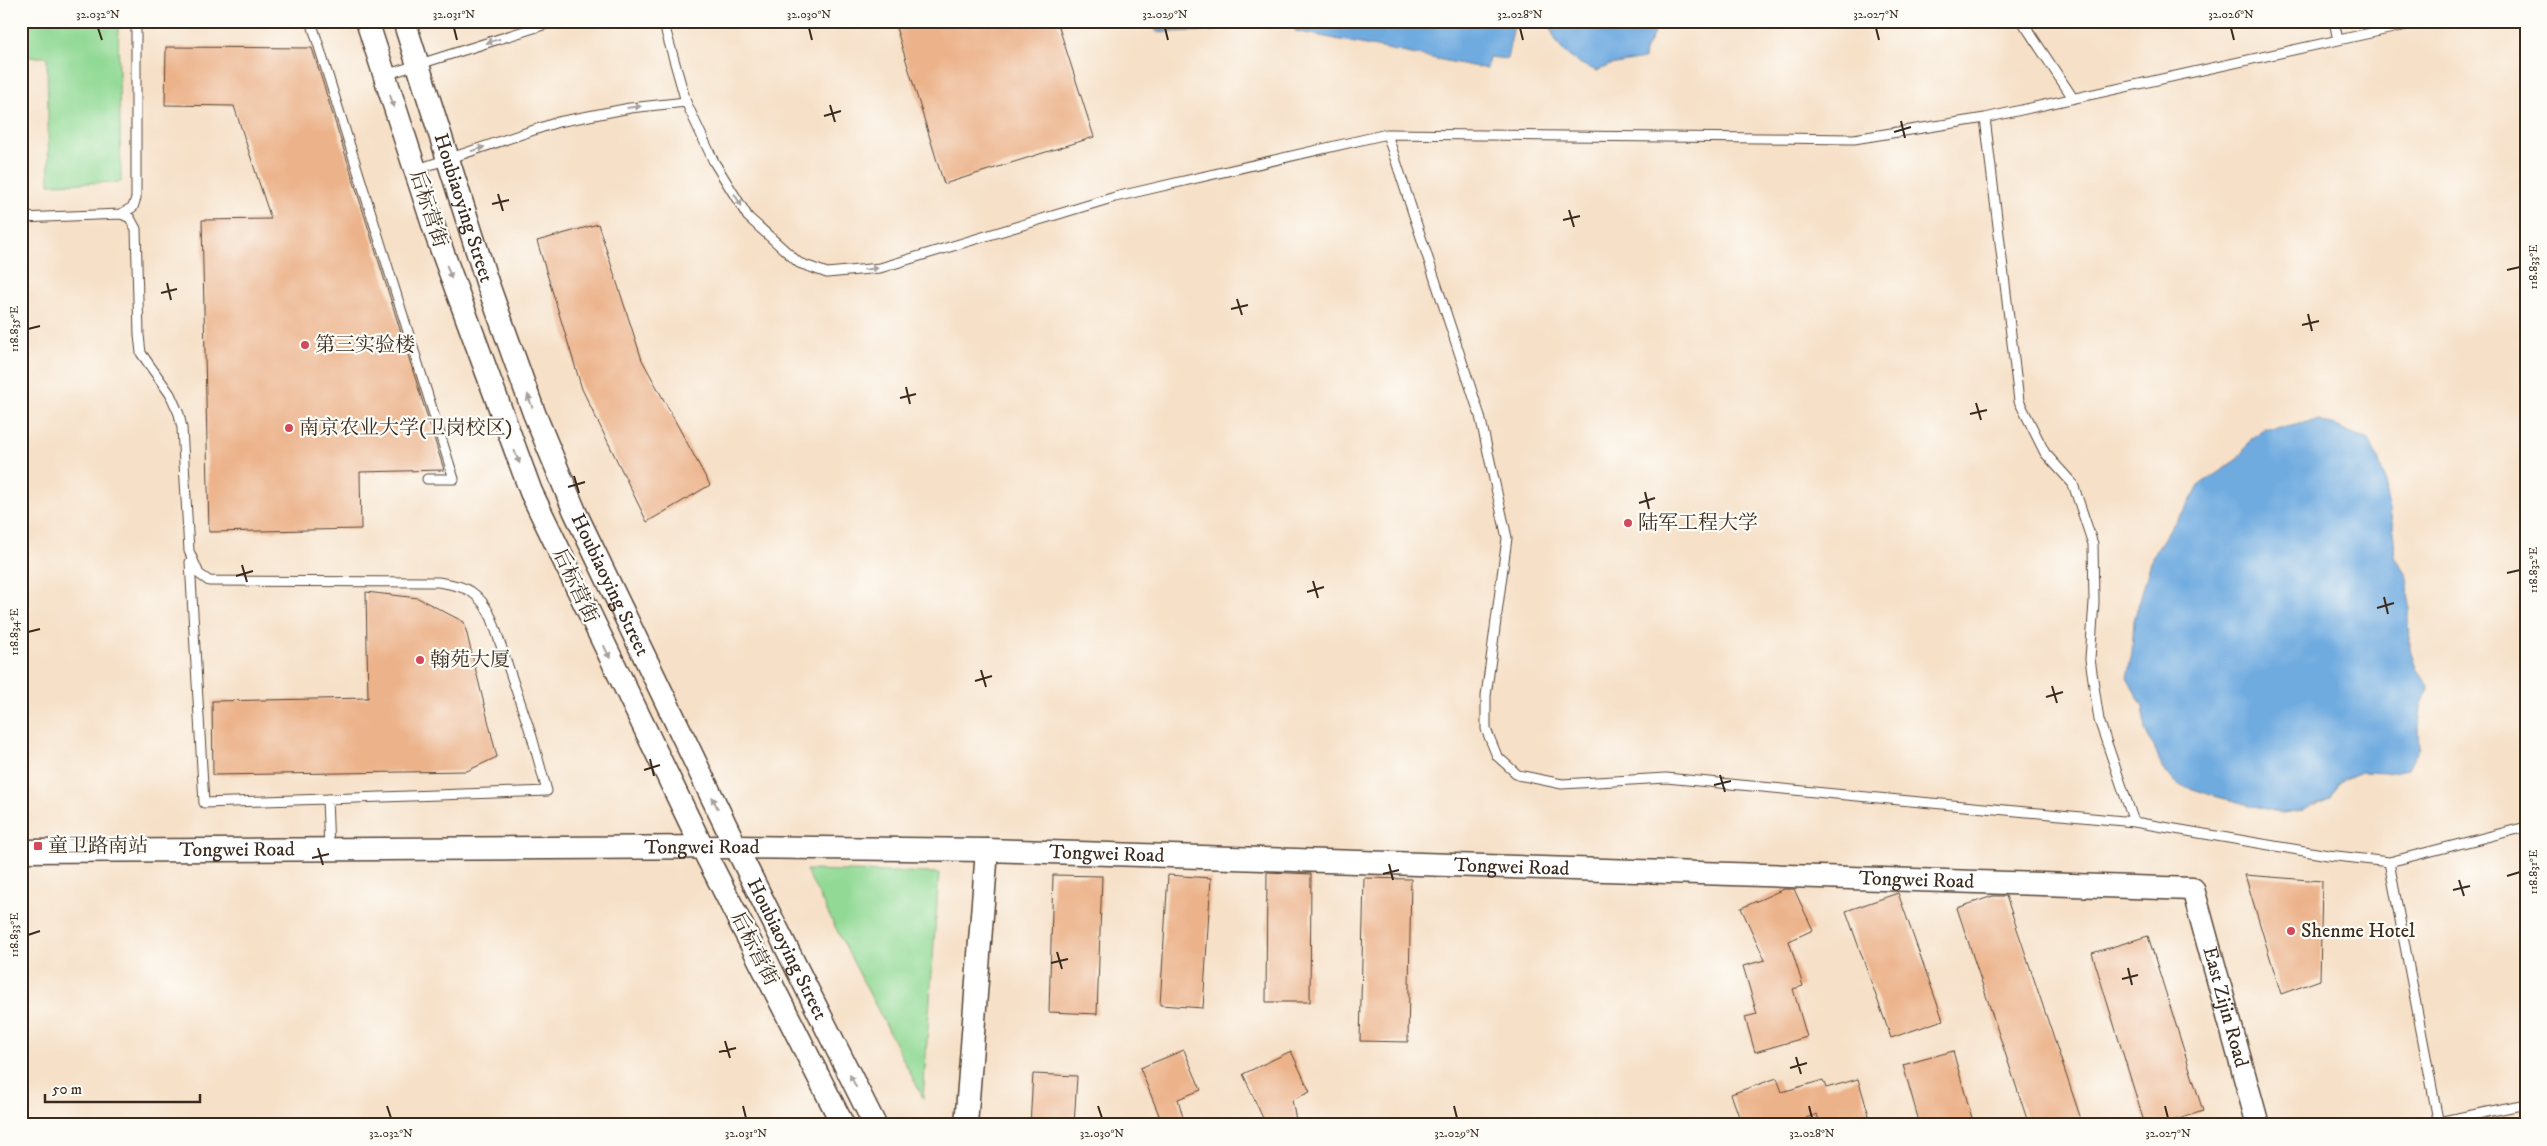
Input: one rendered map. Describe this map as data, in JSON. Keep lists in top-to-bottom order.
{
  "streets": {
    "street": [
      "Houbiaoying Street",
      "后标营街",
      "Tongwei Road",
      "East Zijin Road"
    ]
  },
  "crossings": [
    ["Houbiaoying Street", "Tongwei Road"],
    ["后标营街", "Tongwei Road"],
    ["Tongwei Road", "East Zijin Road"]
  ],
  "one_way": ["Houbiaoying Street", "后标营街"],
  "places": {
    "other": [
      "第三实验楼",
      "南京农业大学(卫岗校区)",
      "陆军工程大学",
      "翰苑大厦",
      "Shenme Hotel"
    ],
    "transit": ["童卫路南站"]
  },
  "scale_bar": "50 m",
  "coordinates": [
    "32.032°N",
    "32.031°N",
    "32.030°N",
    "32.029°N",
    "32.028°N",
    "32.027°N",
    "32.026°N",
    "118.833°E",
    "118.835°E",
    "118.832°E",
    "118.834°E",
    "118.831°E"
  ]
}
